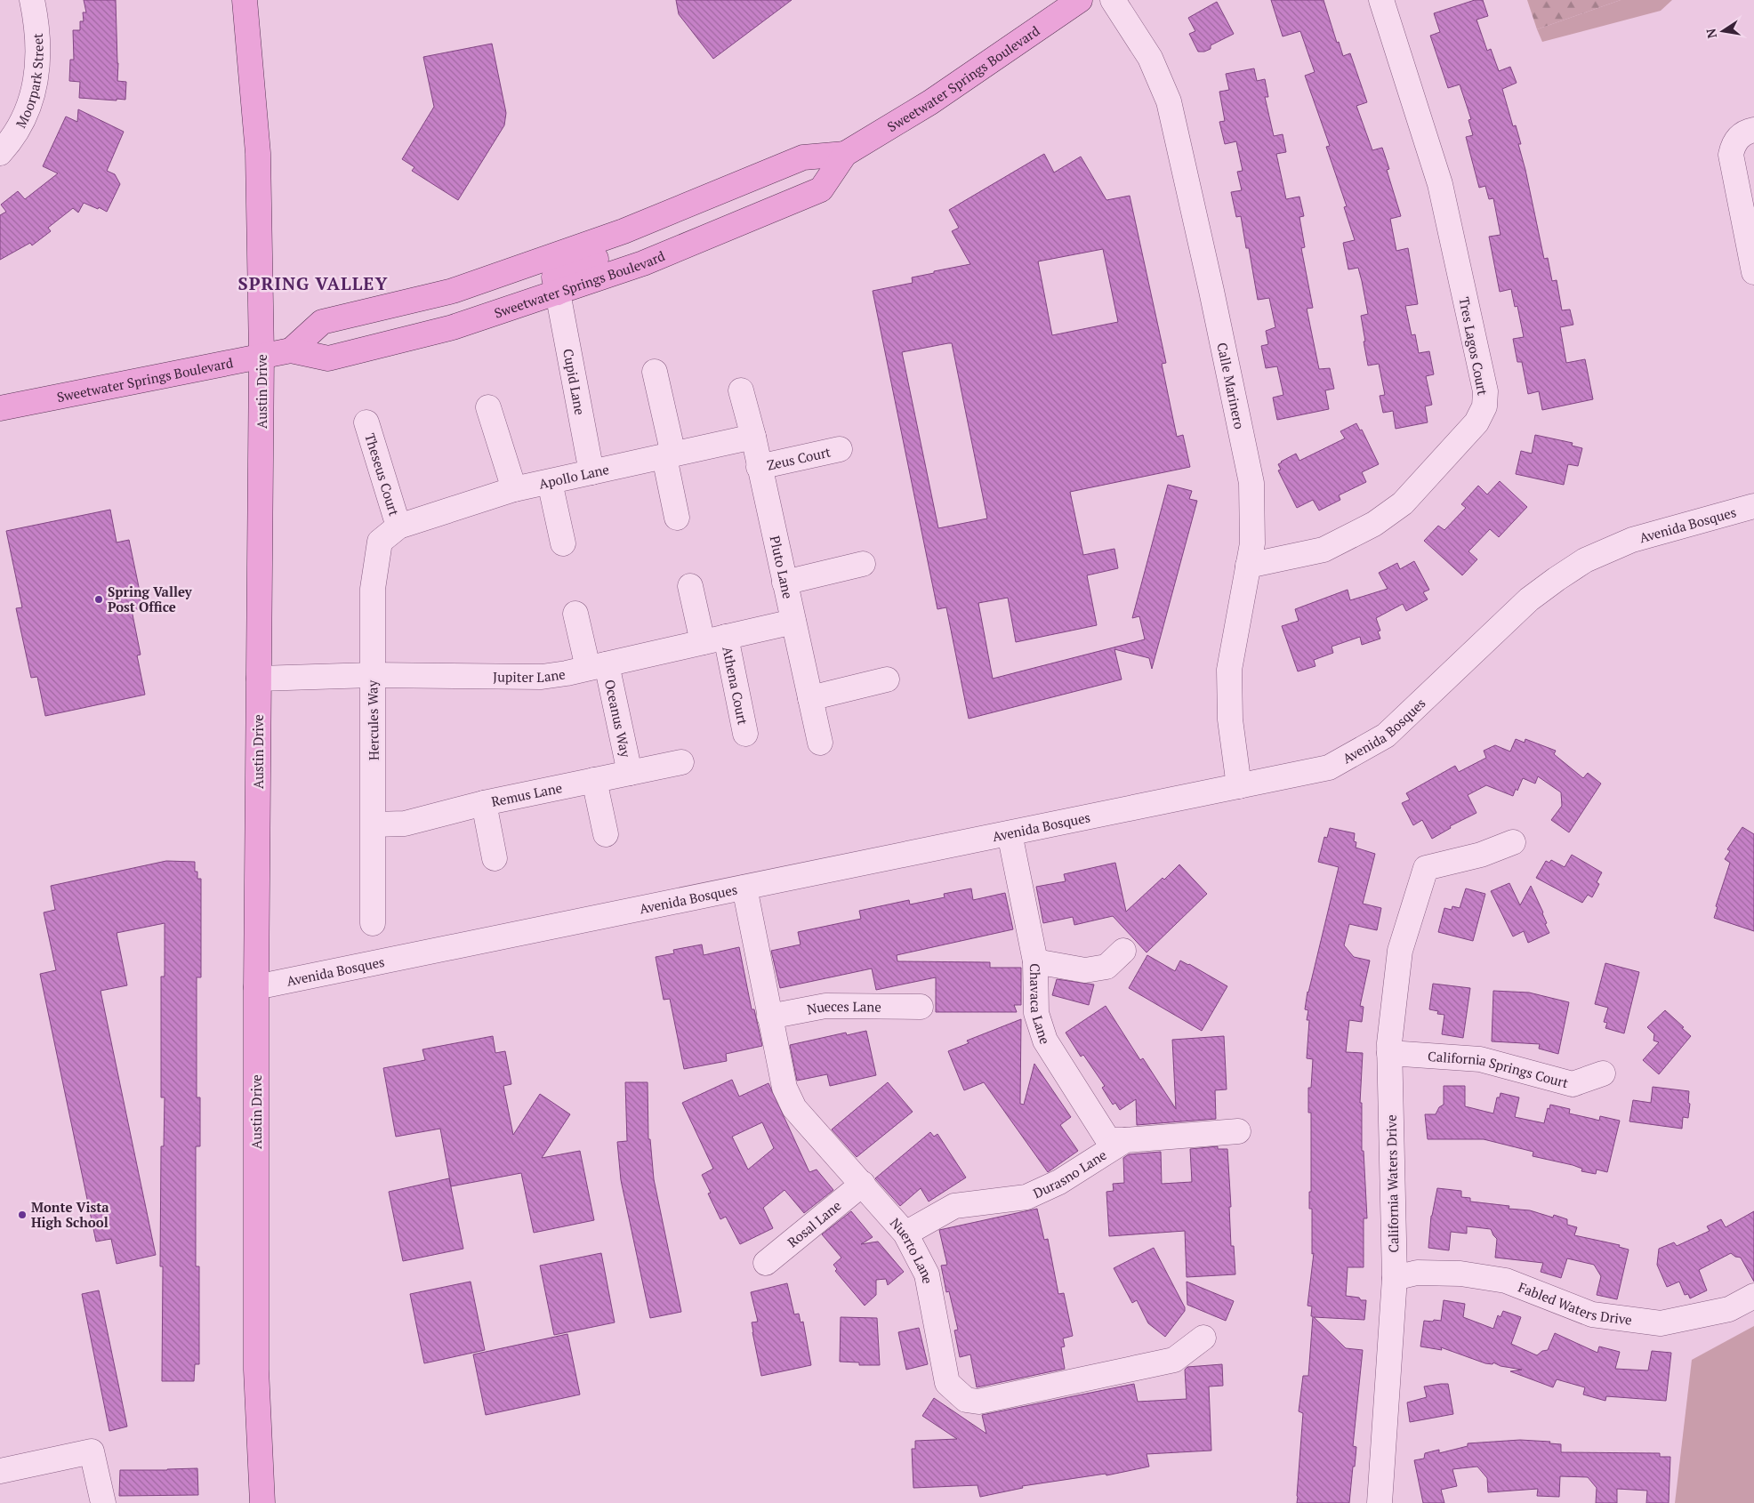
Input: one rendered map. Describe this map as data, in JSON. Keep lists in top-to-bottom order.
{
  "streets": {
    "main road": ["Sweetwater Springs Boulevard", "Austin Drive"],
    "street": [
      "Moorpark Street",
      "Tres Lagos Court",
      "Cupid Lane",
      "Calle Marinero",
      "Zeus Court",
      "Theseus Court",
      "Apollo Lane",
      "Avenida Bosques",
      "Pluto Lane",
      "Jupiter Lane",
      "Athena Court",
      "Oceanus Way",
      "Hercules Way",
      "Remus Lane",
      "Chavaca Lane",
      "Nueces Lane",
      "California Springs Court",
      "Durasno Lane",
      "California Waters Drive",
      "Rosal Lane",
      "Nuerto Lane",
      "Fabled Waters Drive"
    ]
  },
  "crossings": [
    ["Sweetwater Springs Boulevard", "Cupid Lane"],
    ["Sweetwater Springs Boulevard", "Austin Drive"],
    ["Tres Lagos Court", "Calle Marinero"],
    ["Cupid Lane", "Apollo Lane"],
    ["Calle Marinero", "Avenida Bosques"],
    ["Austin Drive", "Avenida Bosques"],
    ["Austin Drive", "Jupiter Lane"],
    ["Zeus Court", "Pluto Lane"],
    ["Theseus Court", "Apollo Lane"],
    ["Theseus Court", "Hercules Way"],
    ["Apollo Lane", "Pluto Lane"],
    ["Apollo Lane", "Hercules Way"],
    ["Avenida Bosques", "Chavaca Lane"],
    ["Avenida Bosques", "Nuerto Lane"],
    ["Pluto Lane", "Jupiter Lane"],
    ["Jupiter Lane", "Athena Court"],
    ["Jupiter Lane", "Oceanus Way"],
    ["Jupiter Lane", "Hercules Way"],
    ["Oceanus Way", "Remus Lane"],
    ["Hercules Way", "Remus Lane"],
    ["Chavaca Lane", "Durasno Lane"],
    ["Nueces Lane", "Nuerto Lane"],
    ["California Springs Court", "California Waters Drive"],
    ["Durasno Lane", "Nuerto Lane"],
    ["California Waters Drive", "Fabled Waters Drive"],
    ["Rosal Lane", "Nuerto Lane"]
  ],
  "districts": ["SPRING VALLEY"],
  "places": ["Spring Valley Post Office", "Monte Vista High School"],
  "north": "left"
}
